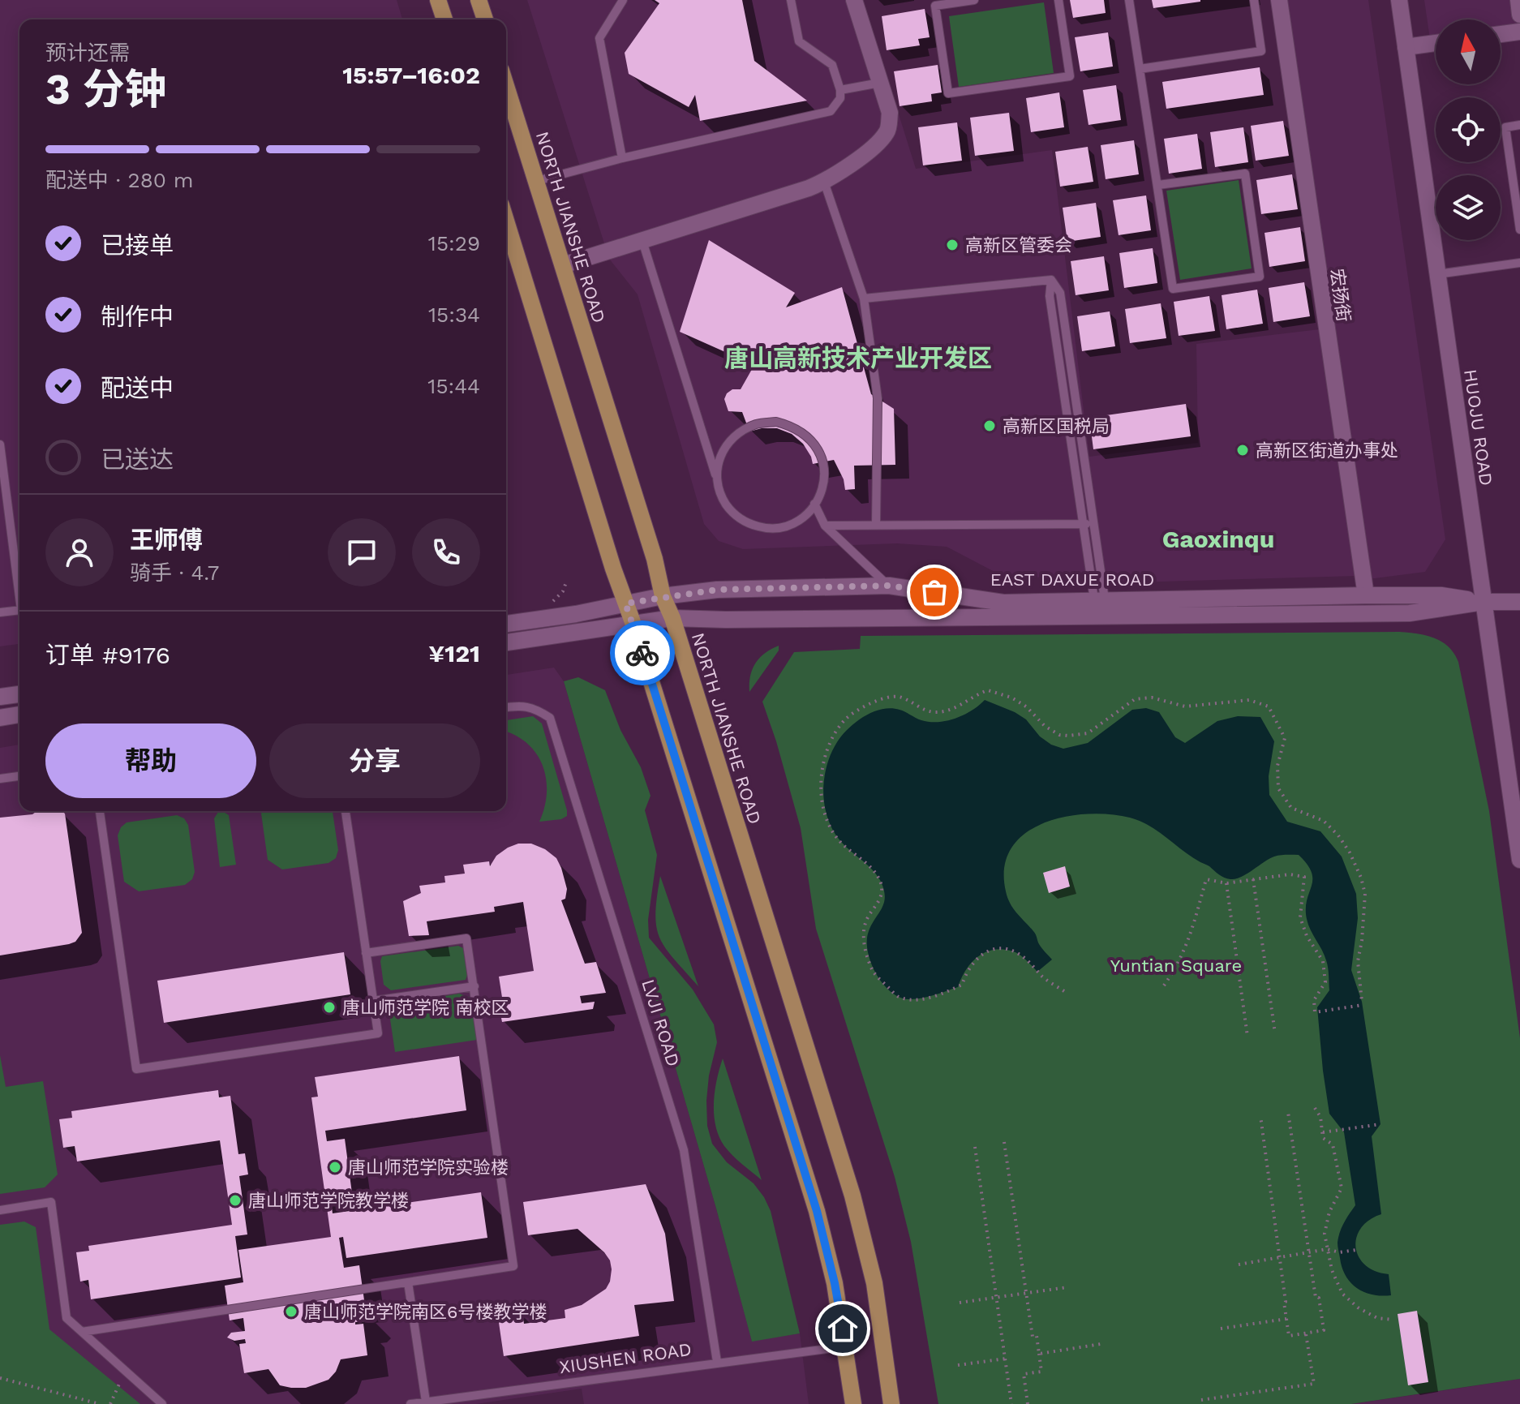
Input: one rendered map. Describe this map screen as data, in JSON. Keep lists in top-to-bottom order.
{
  "streets": {
    "main road": ["NORTH JIANSHE ROAD"],
    "street": ["宏扬街", "HUOJU ROAD", "EAST DAXUE ROAD"],
    "lane": ["LVJI ROAD", "XIUSHEN ROAD"]
  },
  "crossings": [
    ["NORTH JIANSHE ROAD", "EAST DAXUE ROAD"],
    ["宏扬街", "EAST DAXUE ROAD"],
    ["HUOJU ROAD", "EAST DAXUE ROAD"],
    ["LVJI ROAD", "XIUSHEN ROAD"]
  ],
  "districts": ["唐山高新技术产业开发区", "Gaoxinqu"],
  "parks": ["Yuntian Square"],
  "places": [
    "高新区管委会",
    "高新区国税局",
    "高新区街道办事处",
    "唐山师范学院 南校区",
    "唐山师范学院实验楼",
    "唐山师范学院教学楼",
    "唐山师范学院南区6号楼教学楼"
  ],
  "north": "top",
  "page": {
    "heading": ["3 分钟", "预计还需", "15:57–16:02"],
    "panel": [
      "王师傅",
      "骑手 · 4.7",
      "订单 #9176",
      "¥121"
    ],
    "bar": "配送中 · 280 m",
    "list": [
      ["已接单", "15:29"],
      ["制作中", "15:34"],
      ["配送中", "15:44"],
      "已送达"
    ],
    "buttons": ["帮助", "分享"]
  }
}
